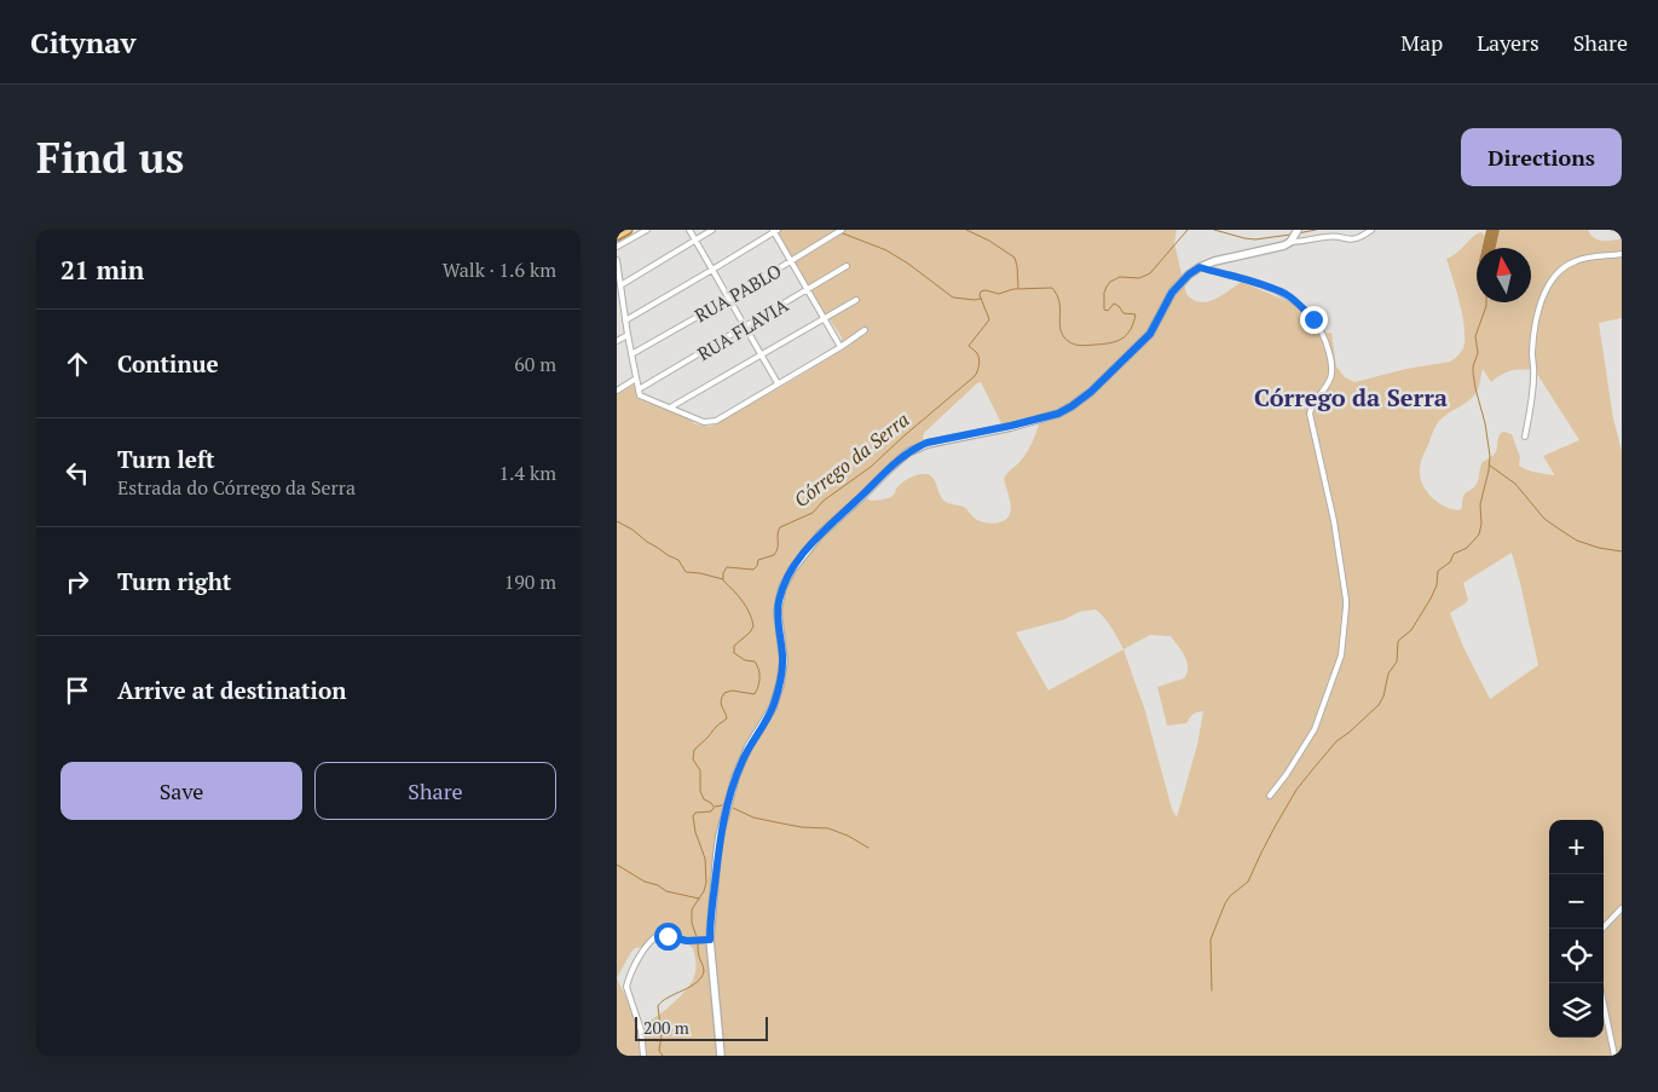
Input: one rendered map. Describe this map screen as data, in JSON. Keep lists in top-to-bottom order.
{
  "streets": {
    "street": ["RUA PABLO", "RUA FLAVIA"]
  },
  "districts": ["Córrego da Serra"],
  "water": ["Córrego da Serra"],
  "scale_bar": "200 m",
  "north": "top",
  "page": {
    "header": "Citynav",
    "nav": ["Map", "Layers", "Share"],
    "buttons": [
      "Directions",
      ["Save", "Share"]
    ],
    "title": "Find us",
    "heading": ["21 min", "Walk · 1.6 km"],
    "list": [
      ["Continue", "60 m"],
      ["Turn left", "Estrada do Córrego da Serra", "1.4 km"],
      ["Turn right", "190 m"],
      "Arrive at destination"
    ],
    "map_buttons": ["+", "−"],
    "scale": "200 m"
  }
}
